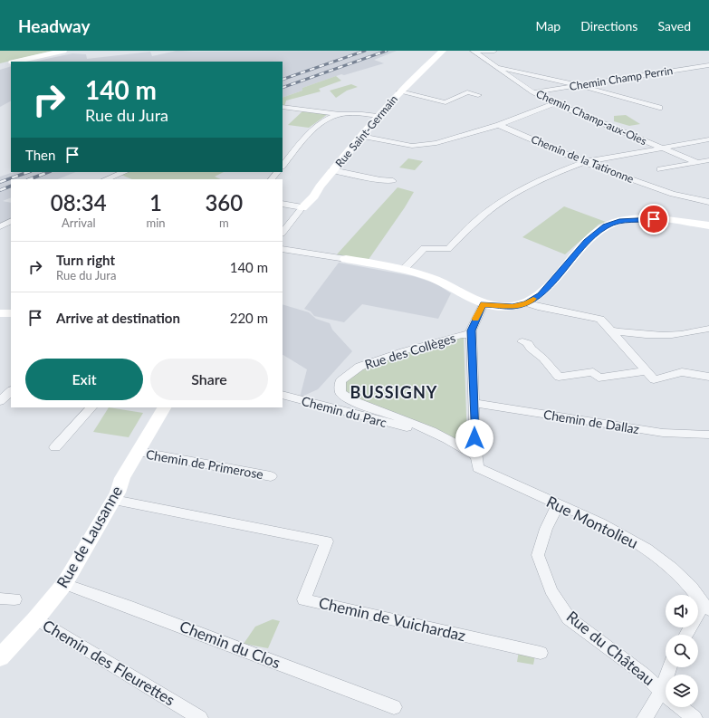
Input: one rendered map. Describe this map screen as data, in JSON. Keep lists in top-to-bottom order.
{
  "streets": {
    "street": [
      "Chemin Champ Perrin",
      "Chemin Champ-aux-Oies",
      "Rue Saint-Germain",
      "Chemin de la Tatironne",
      "Rue des Collèges",
      "Chemin du Parc",
      "Chemin de Dallaz",
      "Chemin de Primerose",
      "Rue Montolieu",
      "Rue de Lausanne",
      "Chemin de Vuichardaz",
      "Chemin du Clos",
      "Rue du Château",
      "Chemin des Fleurettes"
    ]
  },
  "crossings": [
    ["Chemin Champ Perrin", "Chemin Champ-aux-Oies"],
    ["Rue des Collèges", "Rue Montolieu"],
    ["Chemin de Primerose", "Rue de Lausanne"],
    ["Rue Montolieu", "Rue du Château"],
    ["Rue de Lausanne", "Chemin de Vuichardaz"],
    ["Rue de Lausanne", "Chemin du Clos"],
    ["Rue de Lausanne", "Chemin des Fleurettes"]
  ],
  "districts": ["BUSSIGNY"],
  "page": {
    "header": "Headway",
    "nav": ["Map", "Directions", "Saved"],
    "turn": ["140 m", "Rue du Jura"],
    "then": "Then",
    "eta": [
      "08:34",
      "Arrival",
      "1",
      "min",
      "360",
      "m"
    ],
    "list": [
      {
        "name": "Turn right",
        "note": "Rue du Jura",
        "value": "140 m"
      },
      {
        "name": "Arrive at destination",
        "value": "220 m"
      }
    ],
    "buttons": ["Exit", "Share"]
  }
}
